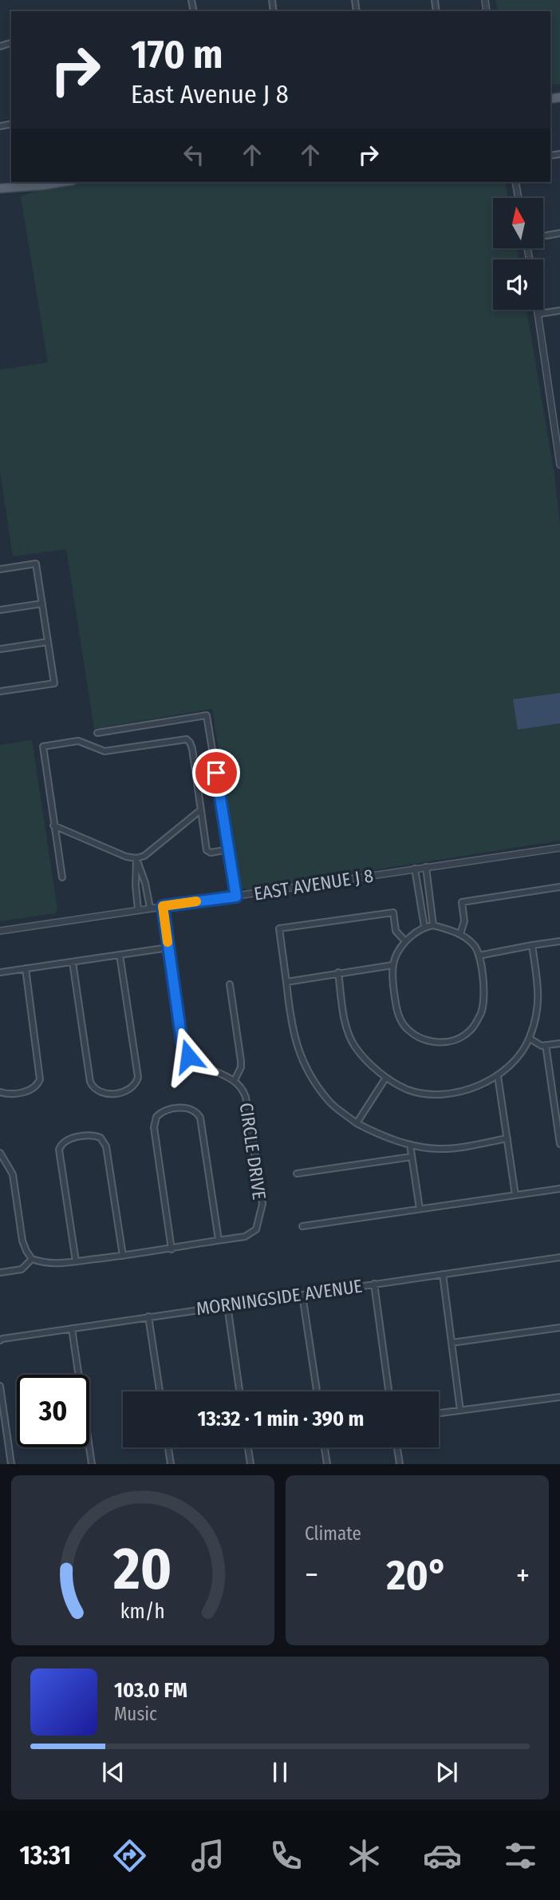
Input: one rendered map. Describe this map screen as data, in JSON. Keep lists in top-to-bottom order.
{
  "streets": {
    "street": ["EAST AVENUE J 8", "CIRCLE DRIVE", "MORNINGSIDE AVENUE"]
  },
  "crossings": [
    ["EAST AVENUE J 8", "CIRCLE DRIVE"]
  ],
  "north": "top",
  "page": {
    "turn": ["170 m", "East Avenue J 8"],
    "limit": "30",
    "trip": "13:32 · 1 min · 390 m",
    "tile": "Climate",
    "heat": ["−", "20°", "+"],
    "song": ["103.0 FM", "Music"],
    "tabs": "13:31",
    "gauge": ["20", "km/h"]
  }
}
